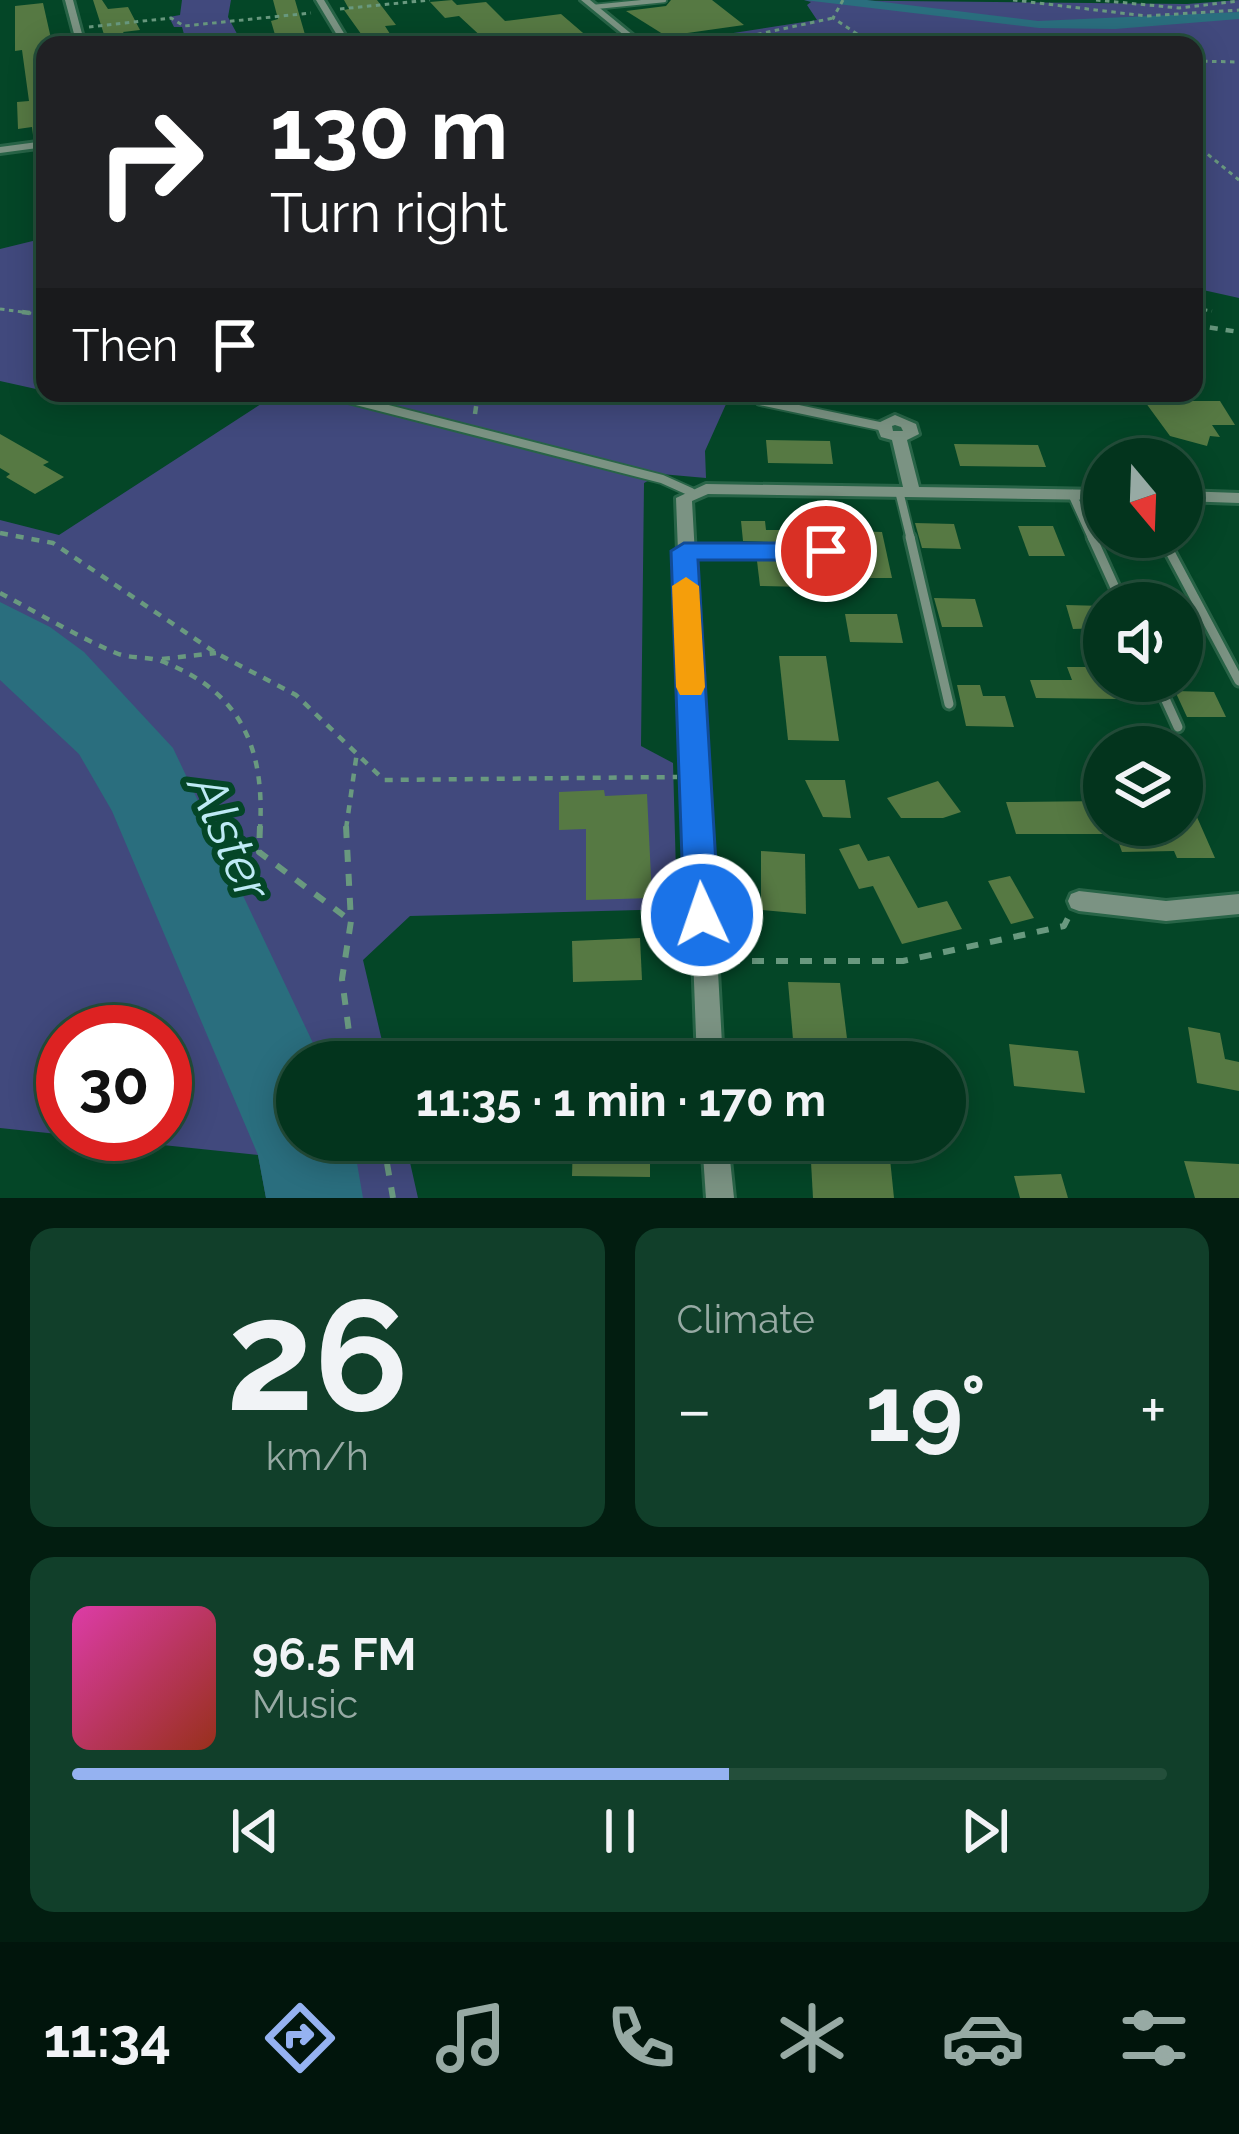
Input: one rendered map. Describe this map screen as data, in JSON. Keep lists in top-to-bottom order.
{
  "water": ["Alster"],
  "north": "bottom",
  "page": {
    "turn": ["130 m", "Turn right"],
    "then": "Then",
    "limit": "30",
    "trip": "11:35 · 1 min · 170 m",
    "tile": [
      ["26", "km/h"],
      "Climate"
    ],
    "heat": ["−", "19°", "+"],
    "song": ["96.5 FM", "Music"],
    "tabs": "11:34"
  }
}
